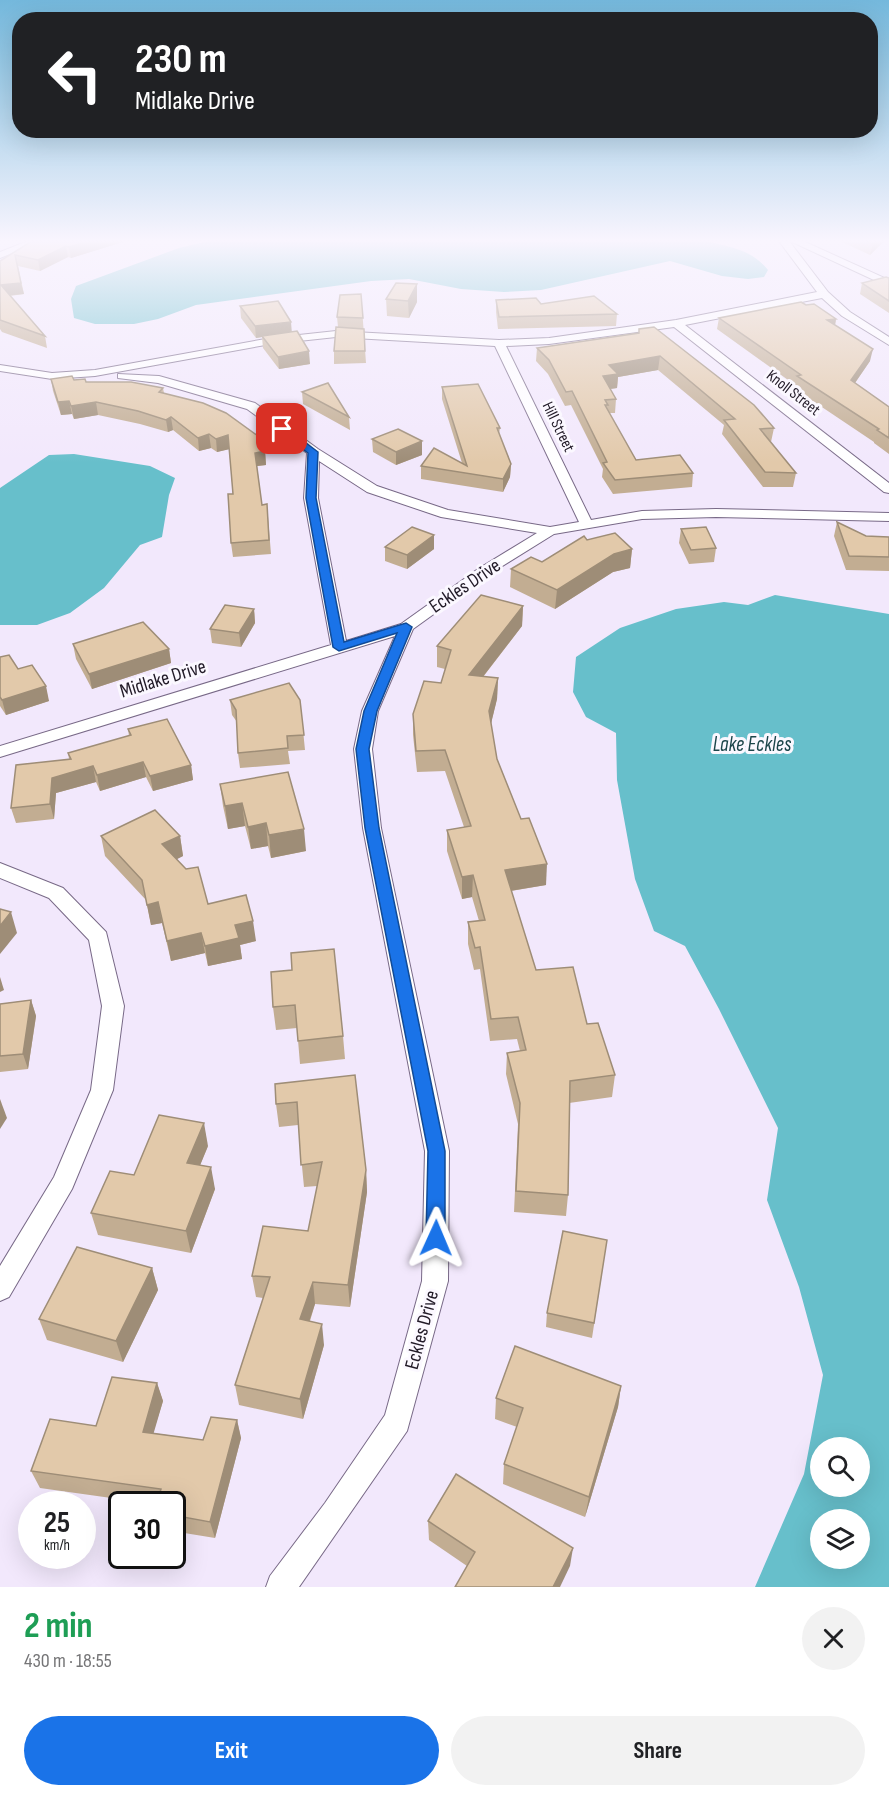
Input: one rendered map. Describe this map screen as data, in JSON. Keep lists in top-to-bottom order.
{
  "streets": {
    "street": [
      "Knoll Street",
      "Hill Street",
      "Eckles Drive",
      "Midlake Drive"
    ]
  },
  "crossings": [
    ["Hill Street", "Eckles Drive"],
    ["Eckles Drive", "Midlake Drive"]
  ],
  "water": ["Lake Eckles"],
  "page": {
    "turn": ["230 m", "Midlake Drive"],
    "speed": "25 km/h",
    "limit": "30",
    "heading": ["2 min", "430 m · 18:55"],
    "buttons": ["Exit", "Share"]
  }
}
